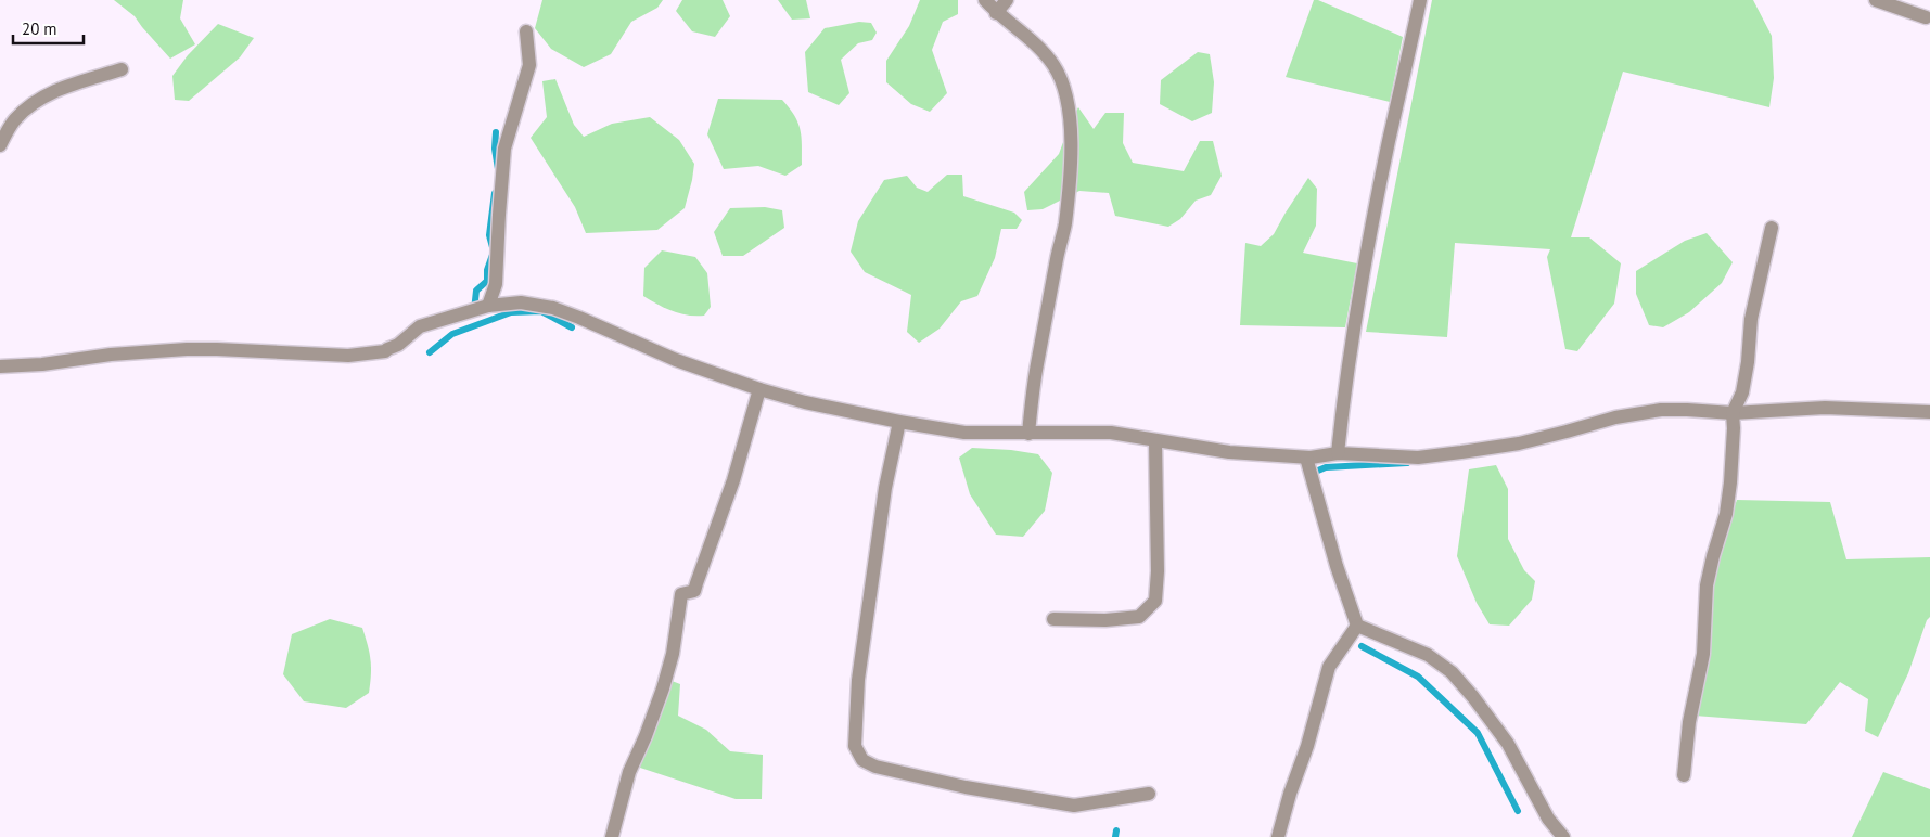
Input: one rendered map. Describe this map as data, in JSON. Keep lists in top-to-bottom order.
{
  "scale_bar": "20 m"
}
